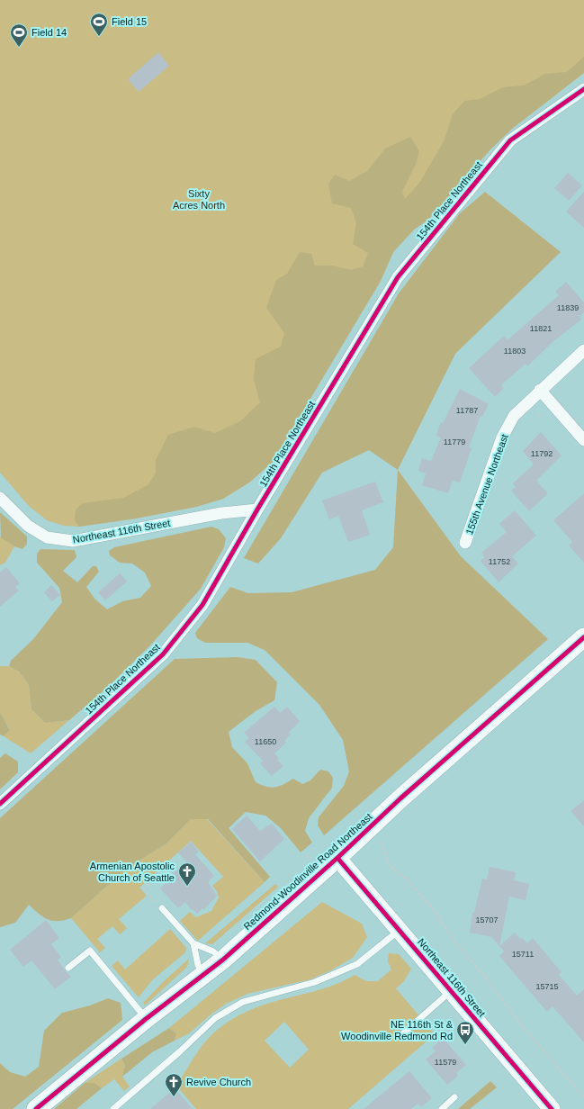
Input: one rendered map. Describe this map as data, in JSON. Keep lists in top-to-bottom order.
{
  "streets": {
    "main road": ["Redmond-Woodinville Road Northeast"],
    "street": ["154th Place Northeast", "155th Avenue Northeast", "Northeast 116th Street"]
  },
  "crossings": [
    ["154th Place Northeast", "Northeast 116th Street"],
    ["Northeast 116th Street", "Redmond-Woodinville Road Northeast"]
  ],
  "parks": ["Sixty Acres North"],
  "places": {
    "sports": ["Field 15", "Field 14"],
    "church": ["Armenian Apostolic Church of Seattle", "Revive Church"],
    "bus stop": ["NE 116th St & Woodinville Redmond Rd"]
  },
  "house_numbers": [
    "11839",
    "11821",
    "11803",
    "11787",
    "11779",
    "11792",
    "11752",
    "11650",
    "15707",
    "15711",
    "15715",
    "11579"
  ]
}
